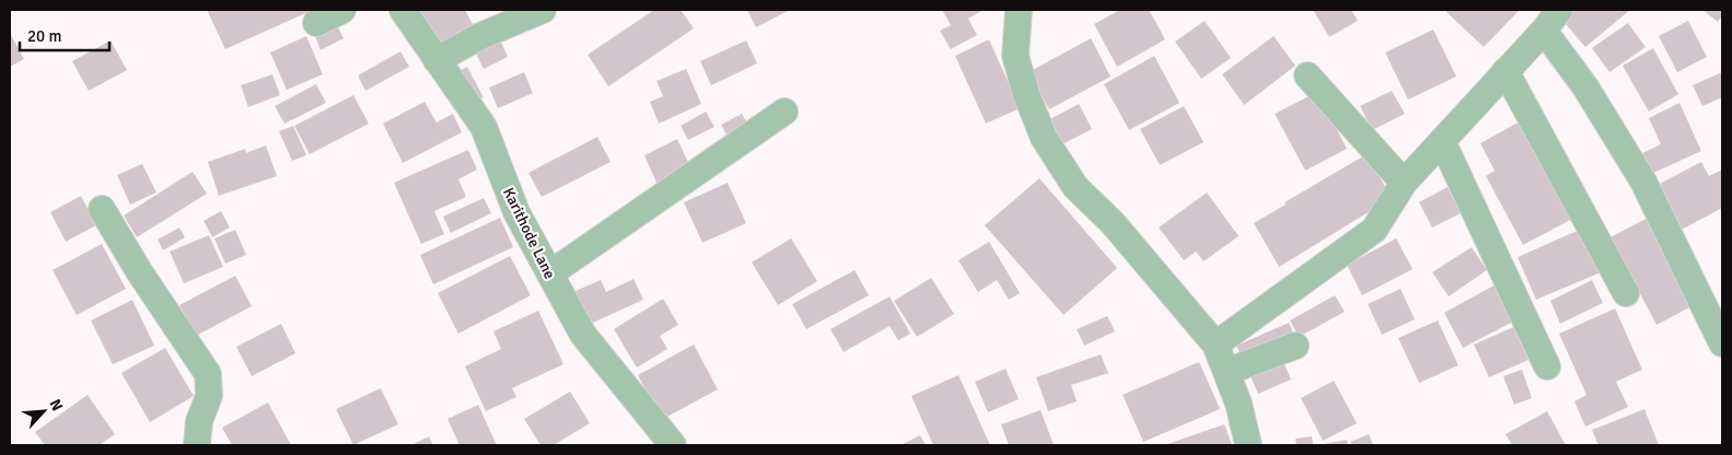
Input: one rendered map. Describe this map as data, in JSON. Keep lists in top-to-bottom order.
{
  "streets": {
    "street": ["Karithode Lane"]
  },
  "scale_bar": "20 m",
  "north": "top right"
}
